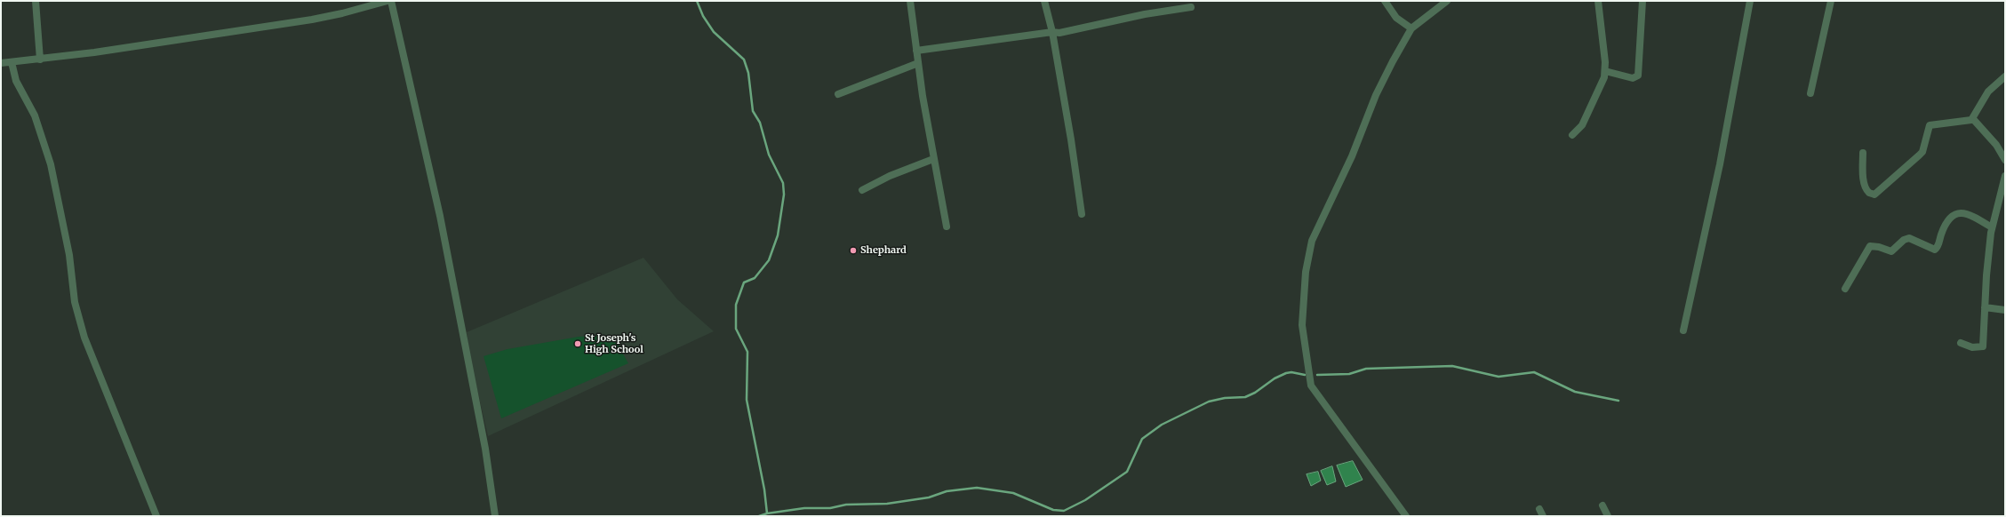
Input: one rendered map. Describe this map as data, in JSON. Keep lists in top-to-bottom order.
{
  "places": ["Shephard", "St Joseph's High School"]
}
